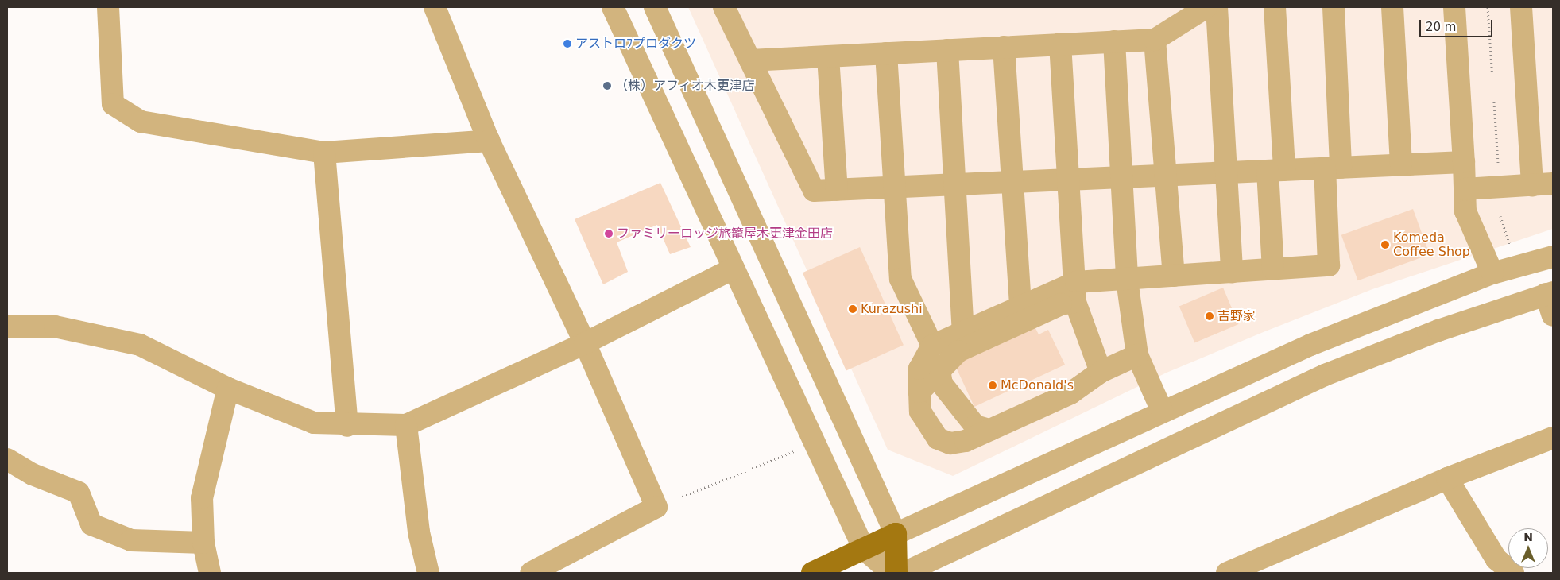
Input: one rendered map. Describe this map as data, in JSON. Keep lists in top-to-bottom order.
{
  "places": [
    "アストロﾌプロダクツ",
    "（株）アフィオ木更津店",
    "ファミリーロッジ旅籠屋木更津金田店",
    "Komeda Coffee Shop",
    "Kurazushi",
    "吉野家",
    "McDonald's"
  ],
  "scale_bar": "20 m",
  "north": "top"
}
